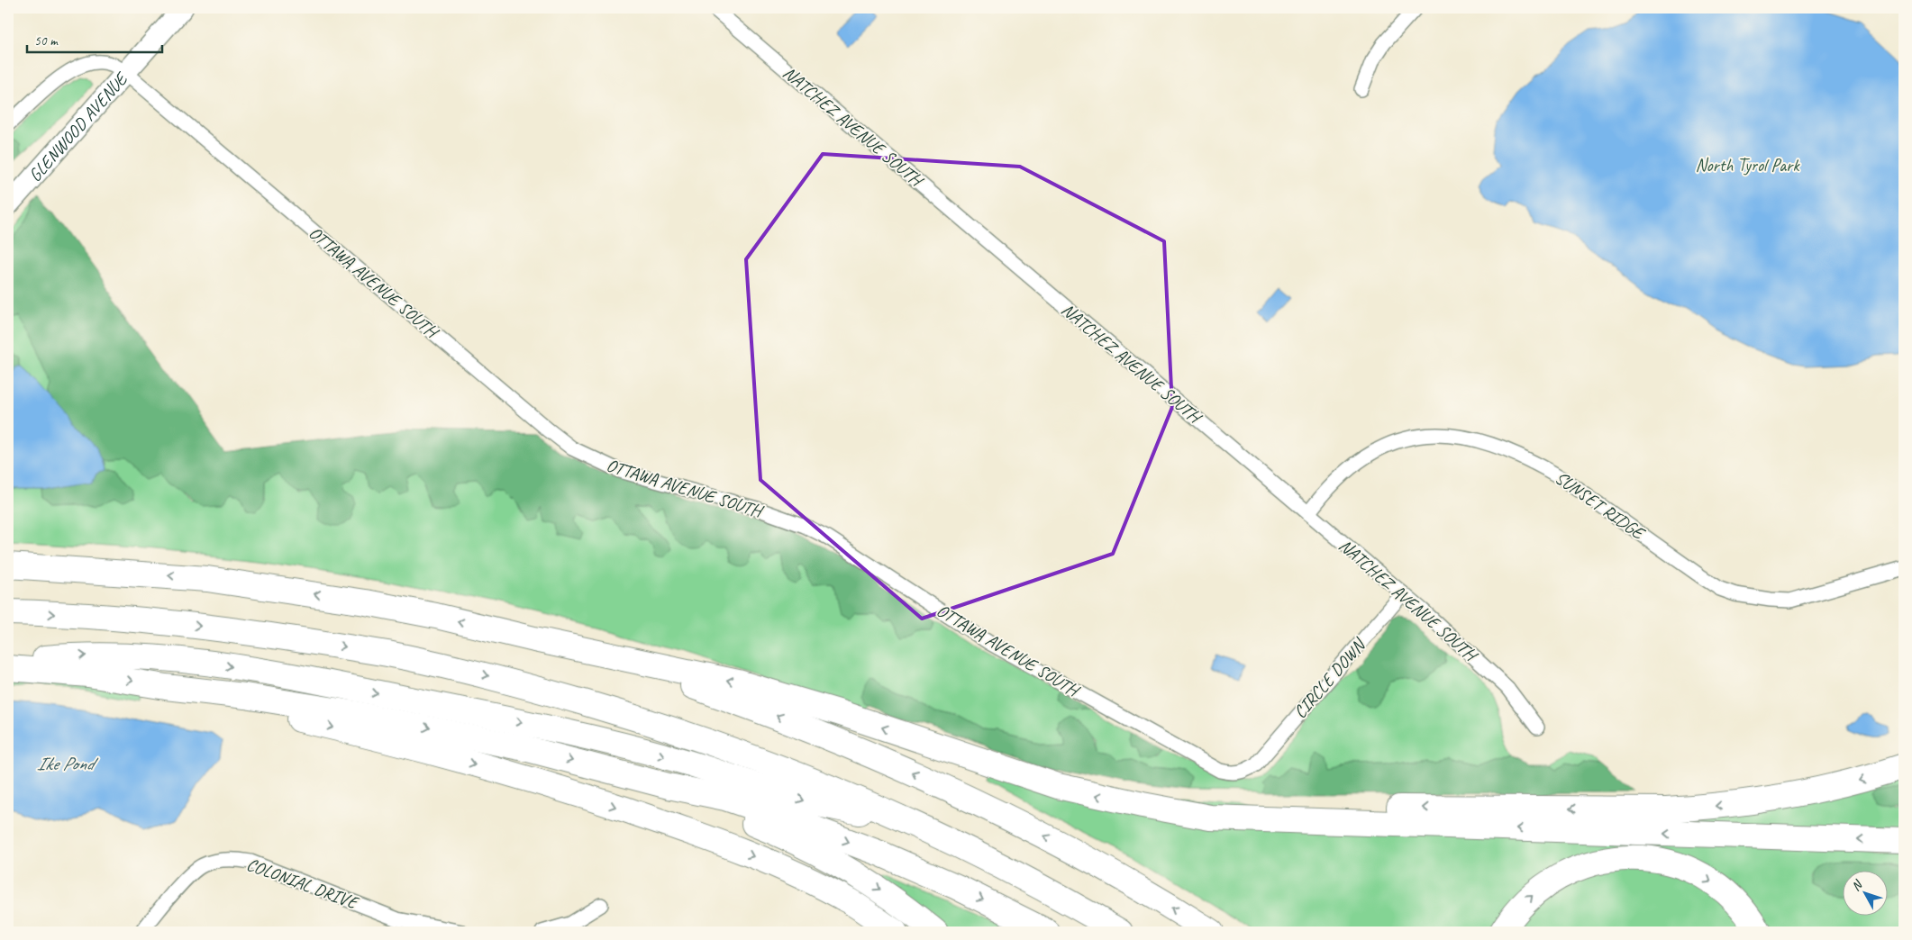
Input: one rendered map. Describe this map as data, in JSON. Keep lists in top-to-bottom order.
{
  "streets": {
    "street": [
      "NATCHEZ AVENUE SOUTH",
      "GLENWOOD AVENUE",
      "OTTAWA AVENUE SOUTH",
      "SUNSET RIDGE",
      "CIRCLE DOWN",
      "COLONIAL DRIVE"
    ]
  },
  "crossings": [
    ["NATCHEZ AVENUE SOUTH", "SUNSET RIDGE"],
    ["NATCHEZ AVENUE SOUTH", "CIRCLE DOWN"],
    ["GLENWOOD AVENUE", "OTTAWA AVENUE SOUTH"],
    ["OTTAWA AVENUE SOUTH", "CIRCLE DOWN"]
  ],
  "water": ["Ike Pond"],
  "parks": ["North Tyrol Park"],
  "scale_bar": "50 m",
  "north": "top left"
}
